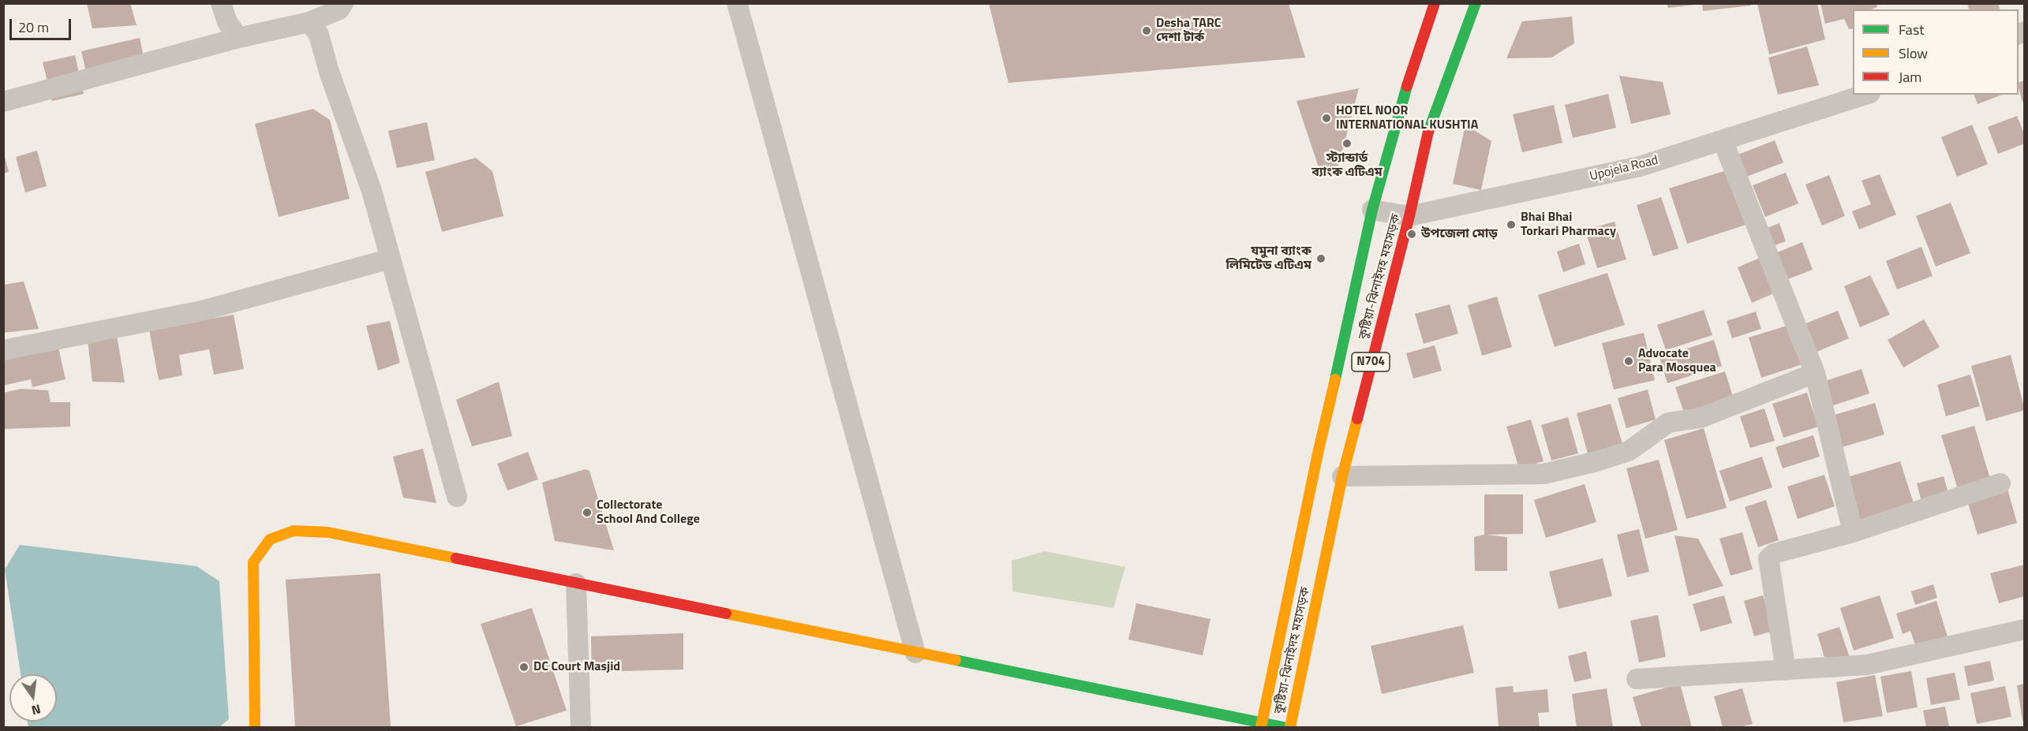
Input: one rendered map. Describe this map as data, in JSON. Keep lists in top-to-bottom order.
{
  "streets": {
    "main road": ["কুষ্টিয়া-ঝিনাইদহ মহাসড়ক", "N704"],
    "street": ["Upojela Road"]
  },
  "crossings": [
    ["Upojela Road", "কুষ্টিয়া-ঝিনাইদহ মহাসড়ক"]
  ],
  "places": [
    "Desha TARC দেশা টার্ক",
    "HOTEL NOOR INTERNATIONAL KUSHTIA",
    "স্ট্যান্ডার্ড ব্যাংক এটিএম",
    "Bhai Bhai Torkari Pharmacy",
    "উপজেলা মোড়",
    "যমুনা ব্যাংক লিমিটেড এটিএম",
    "Advocate Para Mosquea",
    "Collectorate School And College",
    "DC Court Masjid"
  ],
  "legend": ["Fast", "Slow", "Jam"],
  "scale_bar": "20 m",
  "north": "bottom"
}
